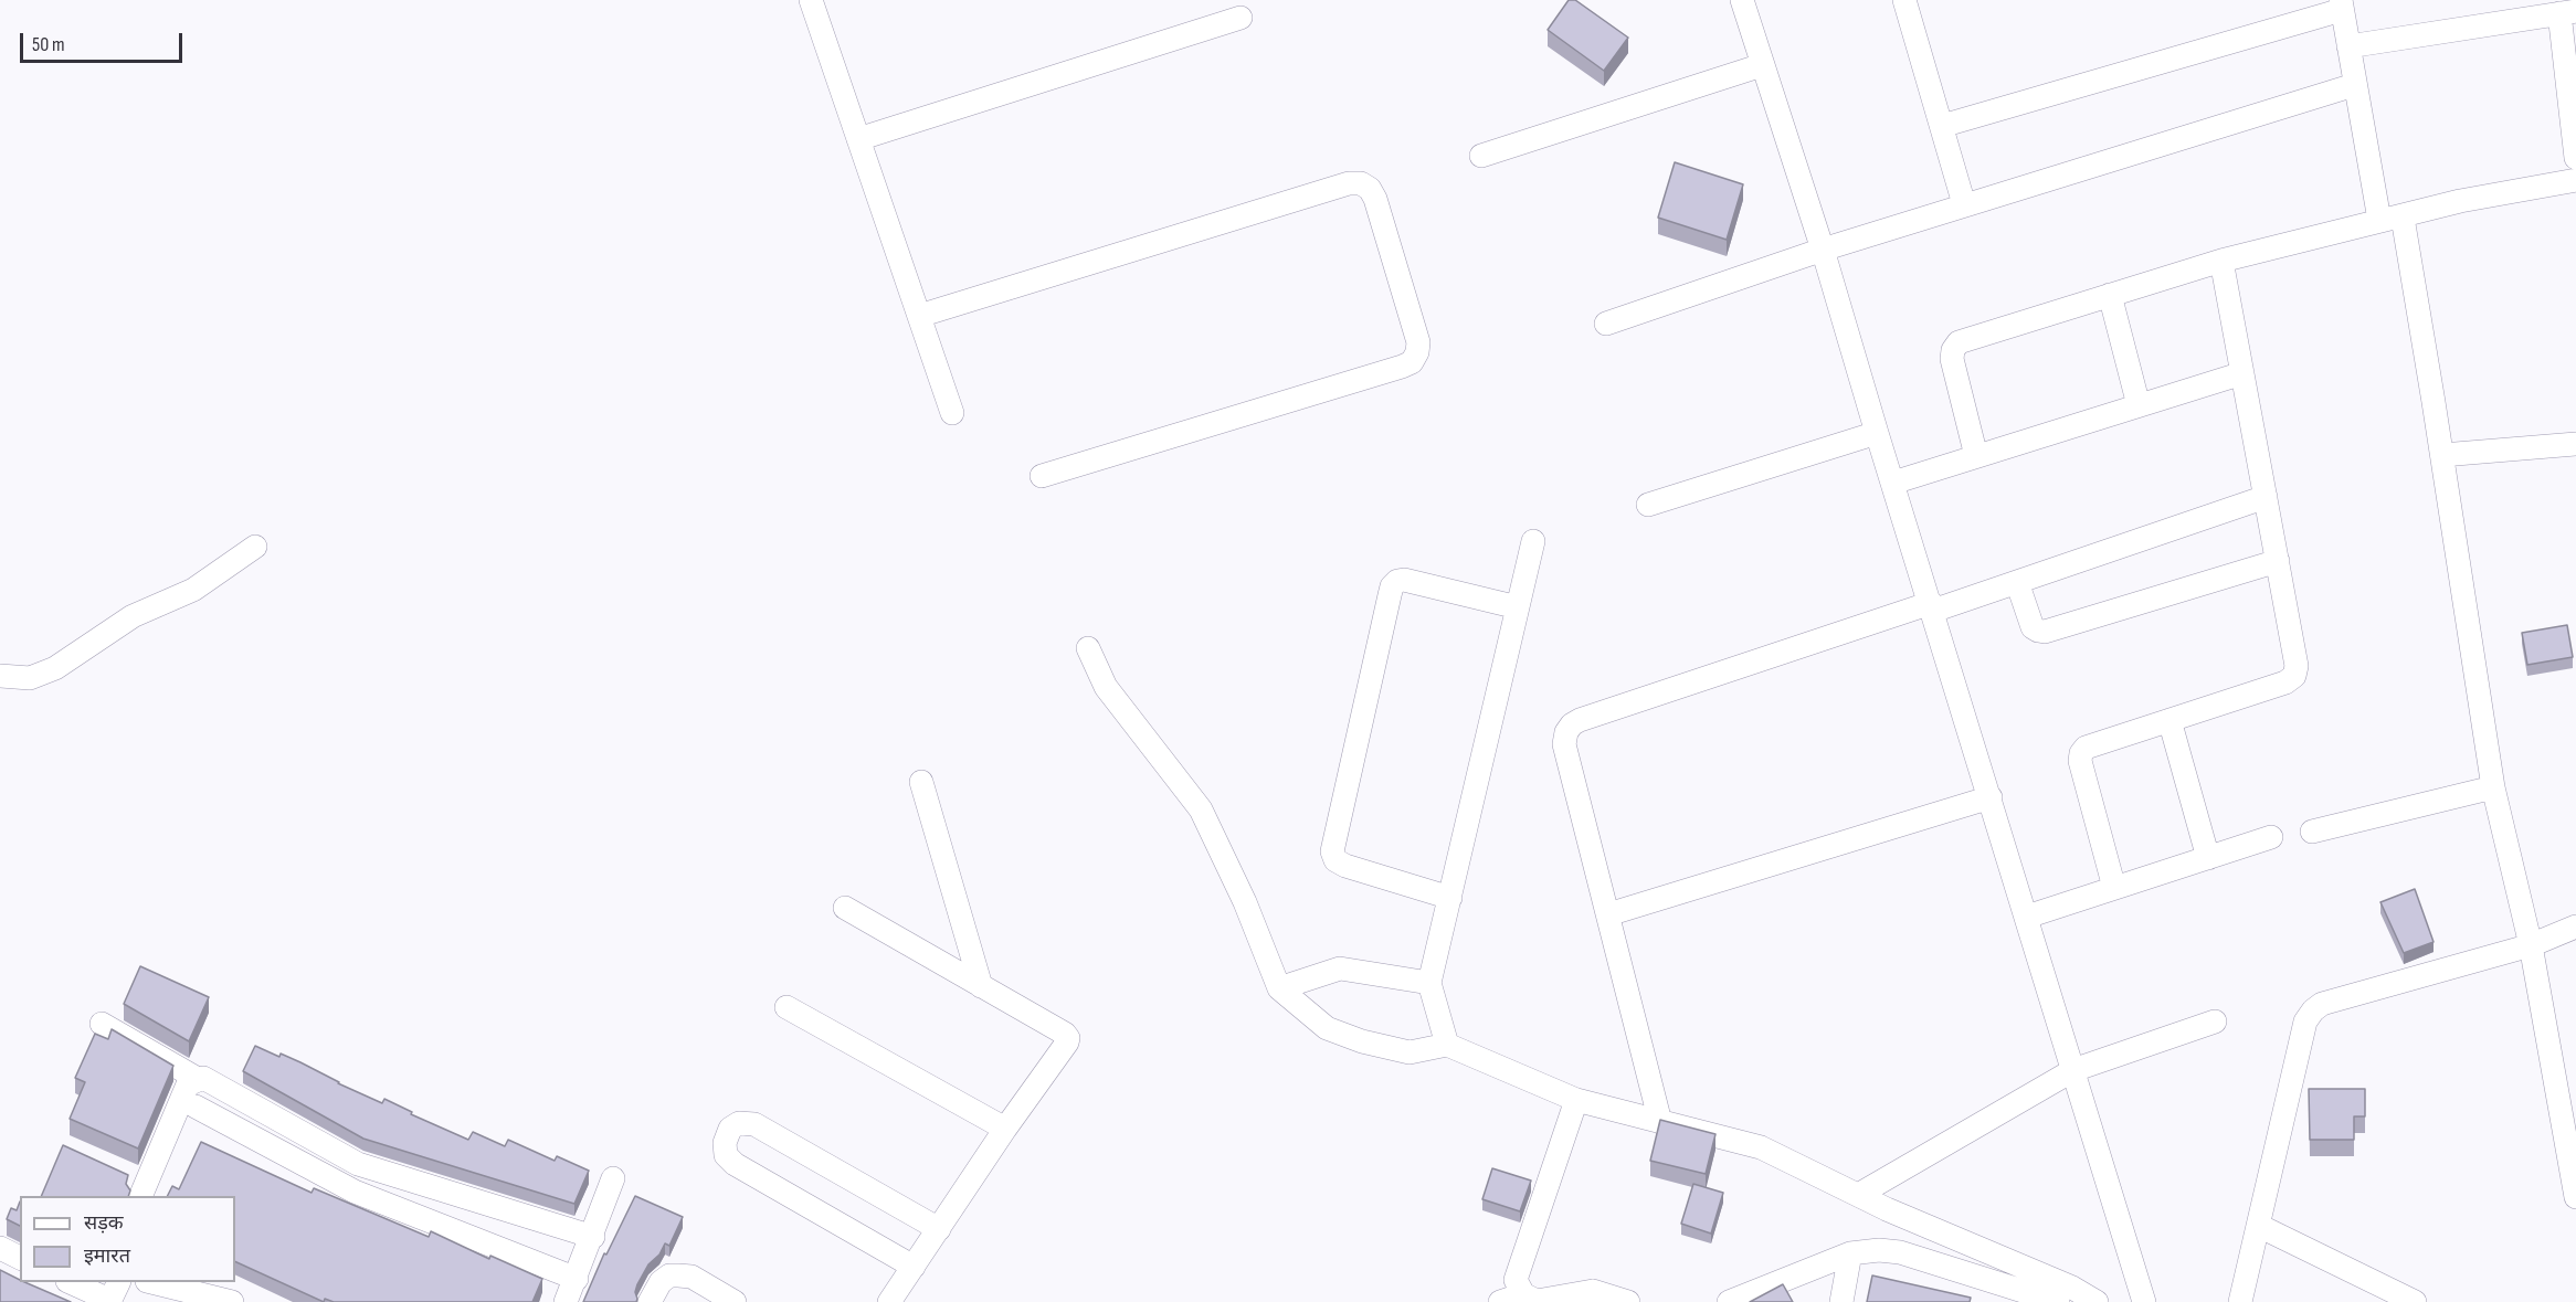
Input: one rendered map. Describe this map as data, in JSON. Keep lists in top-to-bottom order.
{
  "legend": ["सड़क", "इमारत"],
  "scale_bar": "50 m"
}
